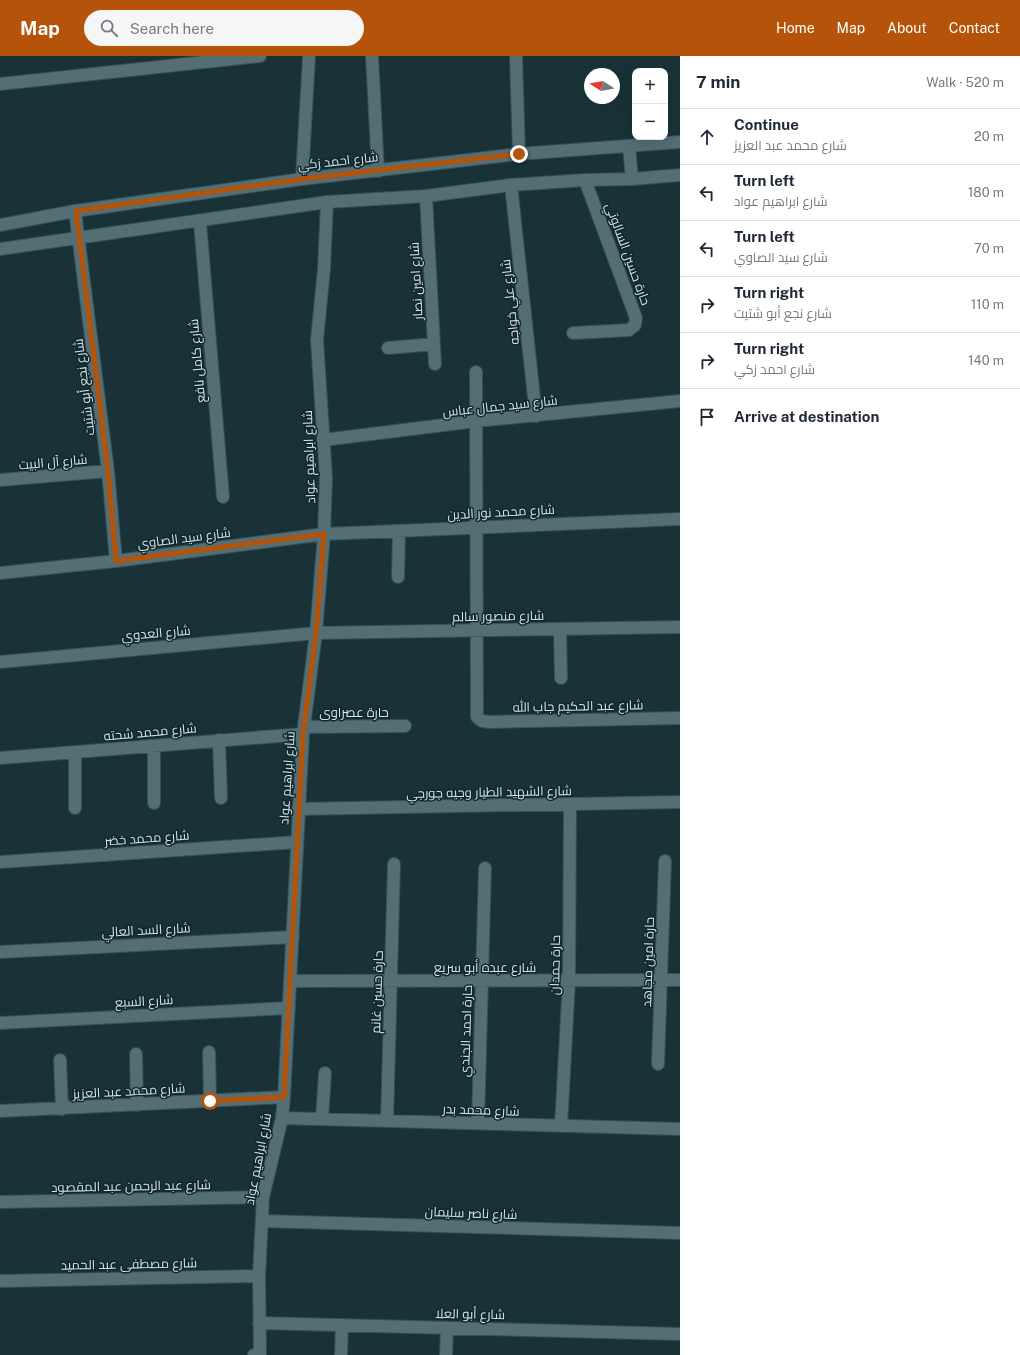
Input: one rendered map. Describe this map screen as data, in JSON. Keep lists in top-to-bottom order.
{
  "streets": {
    "street": [
      "شارع احمد زكي",
      "حارة حسين السالوتي",
      "شارع امين نصار",
      "شارع علي خواجه",
      "شارع كامل نافع",
      "شارع نجع أبو شتيت",
      "شارع سيد جمال عباس",
      "شارع ابراهيم عواد",
      "شارع آل البيت",
      "شارع محمد نور الدين",
      "شارع سيد الصاوي",
      "شارع منصور سالم",
      "شارع العدوي",
      "شارع عبد الحكيم جاب الله",
      "حارة عصراوى",
      "شارع محمد شحته",
      "شارع الشهيد الطيار وجيه جورجي",
      "شارع محمد خضر",
      "شارع السد العالي",
      "حارة امين مجاهد",
      "حارة حمدان",
      "شارع عبده أبو سريع",
      "حارة حسين غانم",
      "شارع السبع",
      "حارة احمد الجندي",
      "شارع محمد عبد العزيز",
      "شارع محمد بدر",
      "شارع عبد الرحمن عبد المقصود",
      "شارع ناصر سليمان",
      "شارع مصطفى عبد الحميد",
      "شارع أبو العلا"
    ]
  },
  "crossings": [
    ["شارع احمد زكي", "شارع نجع أبو شتيت"],
    ["شارع علي خواجه", "شارع سيد جمال عباس"],
    ["شارع نجع أبو شتيت", "شارع آل البيت"],
    ["شارع نجع أبو شتيت", "شارع سيد الصاوي"],
    ["شارع سيد جمال عباس", "شارع ابراهيم عواد"],
    ["شارع ابراهيم عواد", "شارع محمد نور الدين"],
    ["شارع ابراهيم عواد", "شارع سيد الصاوي"],
    ["شارع ابراهيم عواد", "شارع منصور سالم"],
    ["شارع ابراهيم عواد", "شارع العدوي"],
    ["شارع ابراهيم عواد", "حارة عصراوى"],
    ["شارع ابراهيم عواد", "شارع محمد شحته"],
    ["شارع ابراهيم عواد", "شارع الشهيد الطيار وجيه جورجي"],
    ["شارع ابراهيم عواد", "شارع محمد خضر"],
    ["شارع ابراهيم عواد", "شارع السد العالي"],
    ["شارع ابراهيم عواد", "شارع عبده أبو سريع"],
    ["شارع ابراهيم عواد", "شارع السبع"],
    ["شارع ابراهيم عواد", "شارع محمد عبد العزيز"],
    ["شارع ابراهيم عواد", "شارع محمد بدر"],
    ["شارع ابراهيم عواد", "شارع عبد الرحمن عبد المقصود"],
    ["شارع ابراهيم عواد", "شارع ناصر سليمان"],
    ["شارع ابراهيم عواد", "شارع مصطفى عبد الحميد"],
    ["شارع ابراهيم عواد", "شارع أبو العلا"],
    ["شارع محمد نور الدين", "شارع سيد الصاوي"],
    ["شارع منصور سالم", "شارع العدوي"],
    ["شارع منصور سالم", "شارع عبد الحكيم جاب الله"],
    ["حارة عصراوى", "شارع محمد شحته"],
    ["شارع الشهيد الطيار وجيه جورجي", "حارة حمدان"],
    ["حارة امين مجاهد", "شارع عبده أبو سريع"],
    ["حارة حمدان", "شارع عبده أبو سريع"],
    ["حارة حمدان", "شارع محمد بدر"],
    ["شارع عبده أبو سريع", "حارة حسين غانم"],
    ["شارع عبده أبو سريع", "حارة احمد الجندي"],
    ["حارة حسين غانم", "شارع محمد بدر"],
    ["حارة احمد الجندي", "شارع محمد بدر"]
  ],
  "north": "left",
  "page": {
    "header": "Map",
    "search": "Search here",
    "nav": [
      "Home",
      "Map",
      "About",
      "Contact"
    ],
    "heading": ["7 min", "Walk · 520 m"],
    "map_buttons": ["+", "−"],
    "list": [
      ["Continue", "شارع محمد عبد العزيز", "20 m"],
      ["Turn left", "شارع ابراهيم عواد", "180 m"],
      ["Turn left", "شارع سيد الصاوي", "70 m"],
      ["Turn right", "شارع نجع أبو شتيت", "110 m"],
      ["Turn right", "شارع احمد زكي", "140 m"],
      "Arrive at destination"
    ]
  }
}
